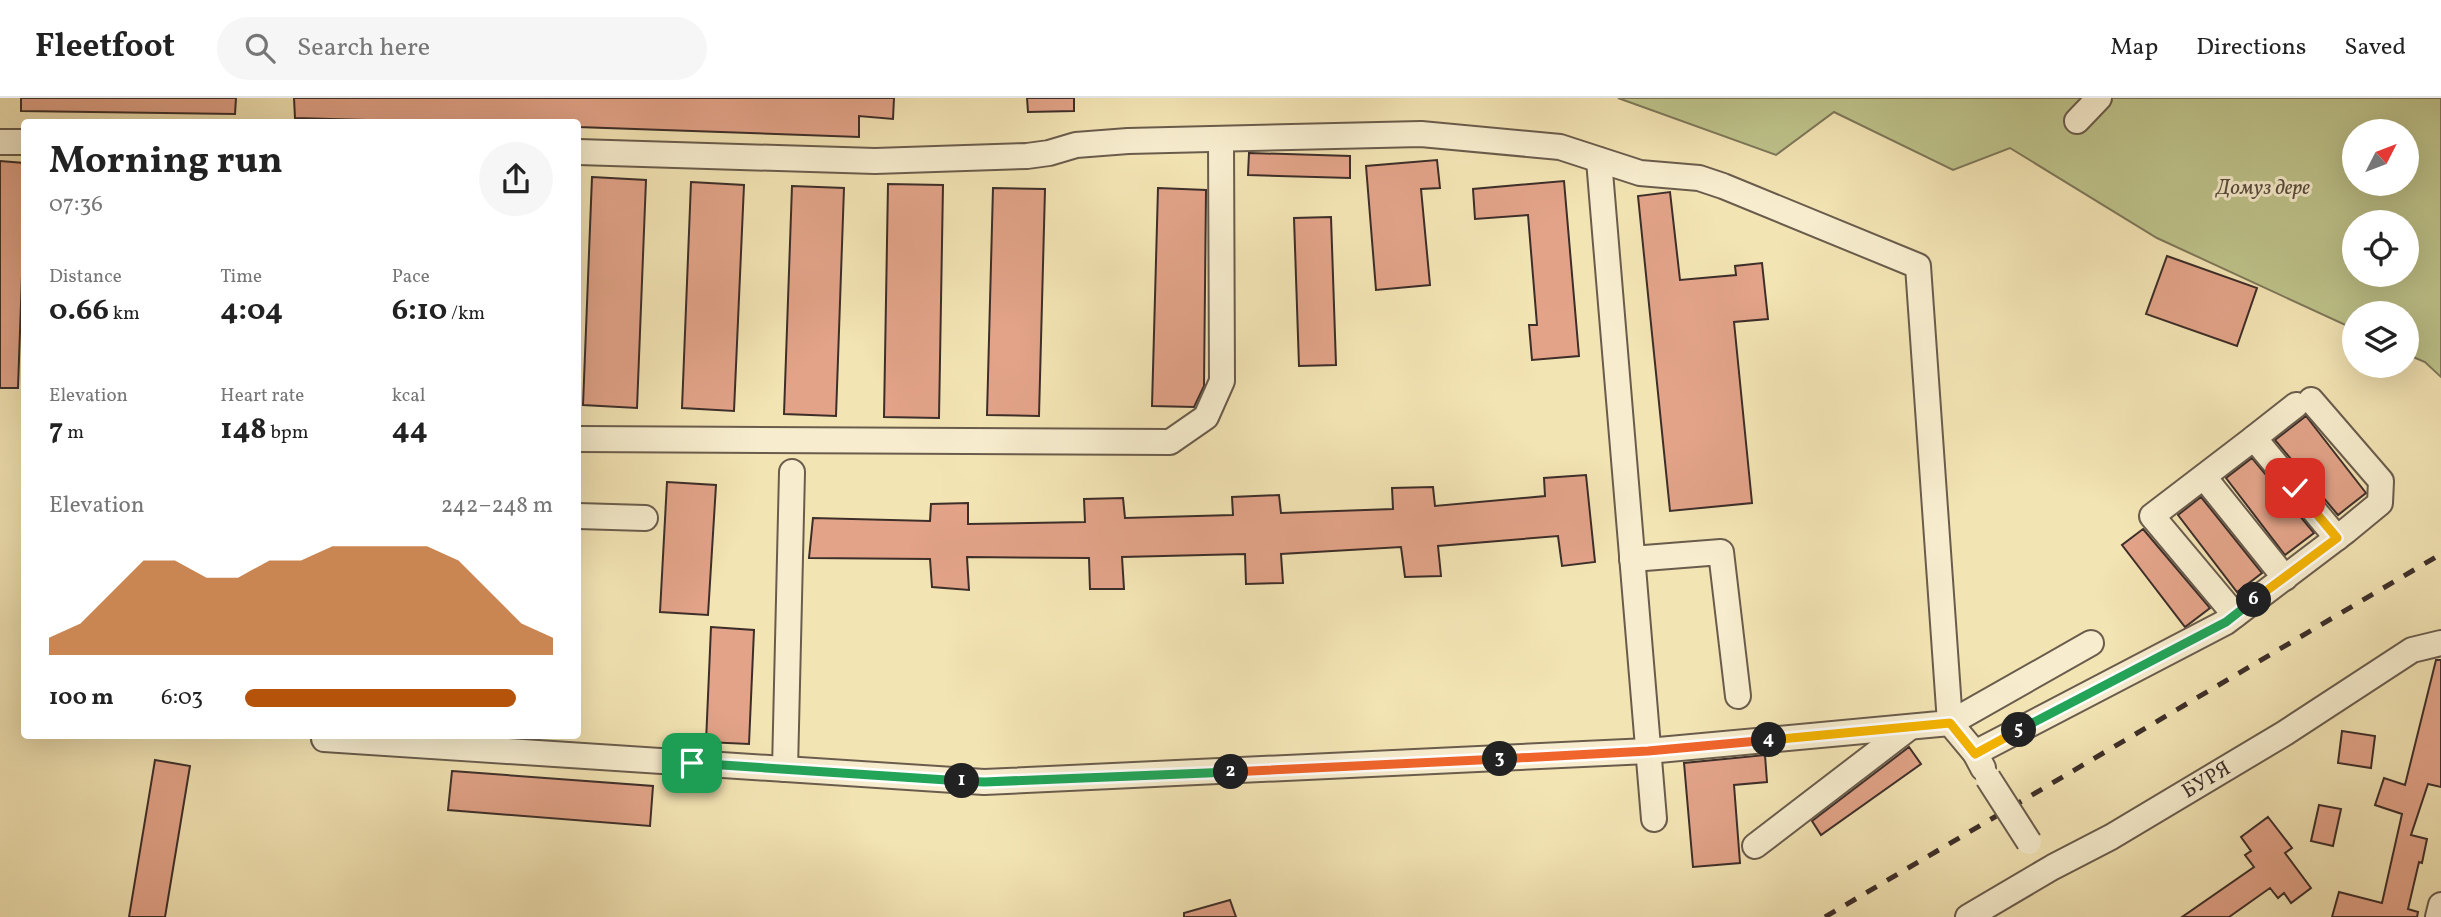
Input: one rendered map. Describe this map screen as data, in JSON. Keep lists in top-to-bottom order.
{
  "streets": {
    "street": ["БУРЯ"]
  },
  "parks": ["Домуз дере"],
  "north": "top right",
  "page": {
    "header": "Fleetfoot",
    "search": "Search here",
    "nav": ["Map", "Directions", "Saved"],
    "heading": ["Morning run", "07:36"],
    "stats": [
      ["Distance", "0.66 km"],
      ["Time", "4:04"],
      ["Pace", "6:10 /km"],
      ["Elevation", "7 m"],
      ["Heart rate", "148 bpm"],
      ["kcal", "44"]
    ],
    "chart": ["Elevation", "242–248 m"],
    "pins": [
      "6",
      "5",
      "4",
      "3",
      "2",
      "1"
    ],
    "list": [
      {
        "name": "100 m",
        "note": "6:03"
      }
    ]
  }
}
